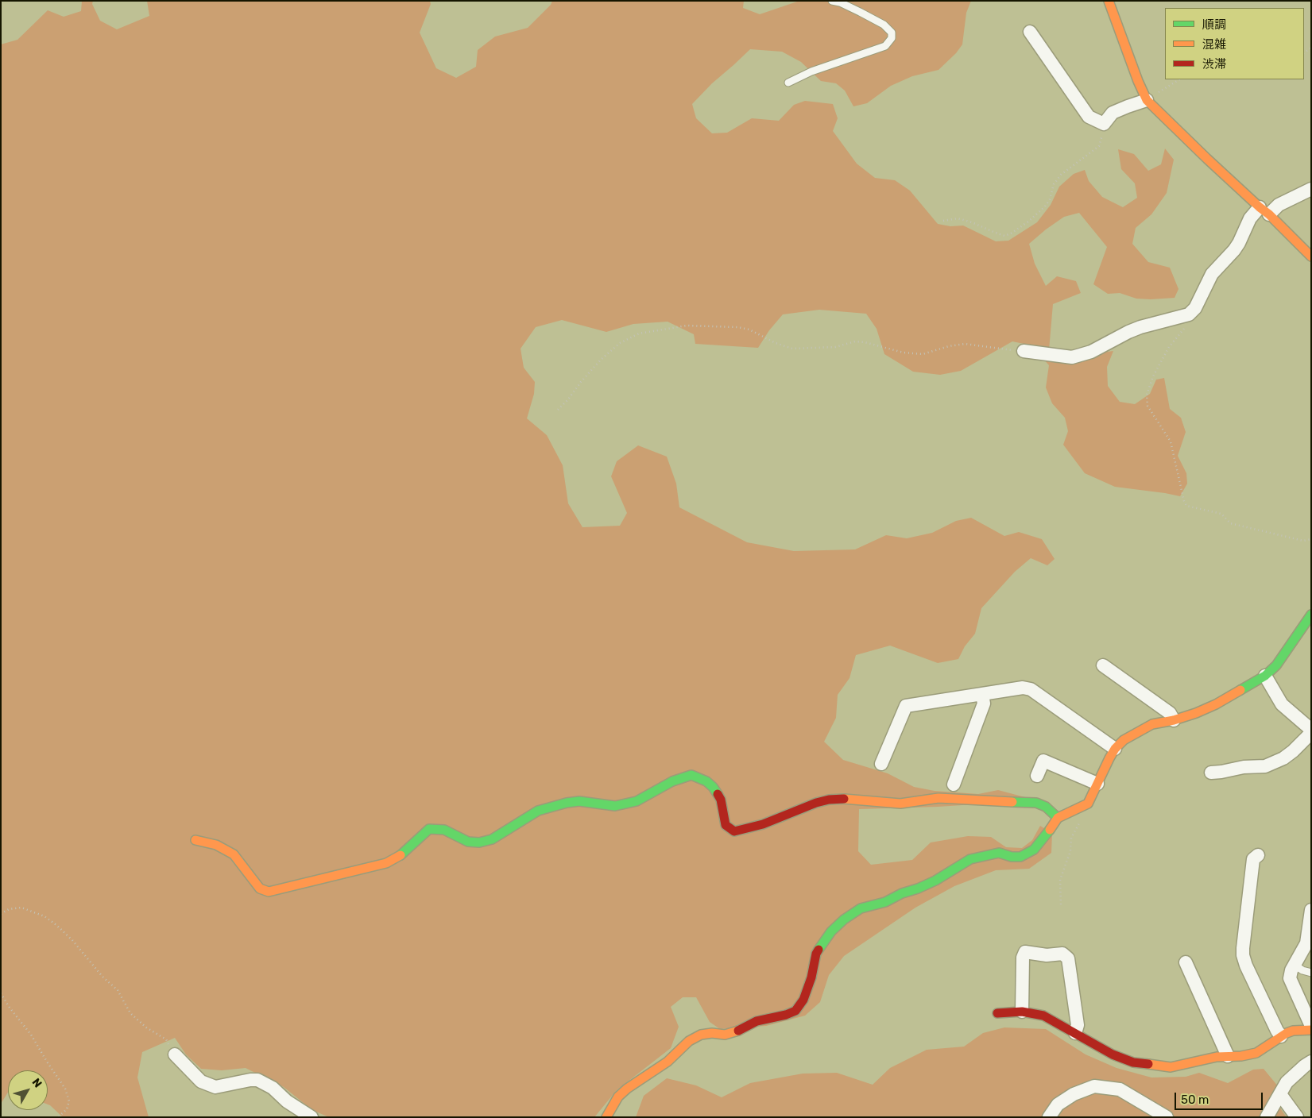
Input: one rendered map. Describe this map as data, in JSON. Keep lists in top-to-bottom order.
{
  "legend": ["順調", "混雑", "渋滞"],
  "scale_bar": "50 m",
  "north": "top right"
}
